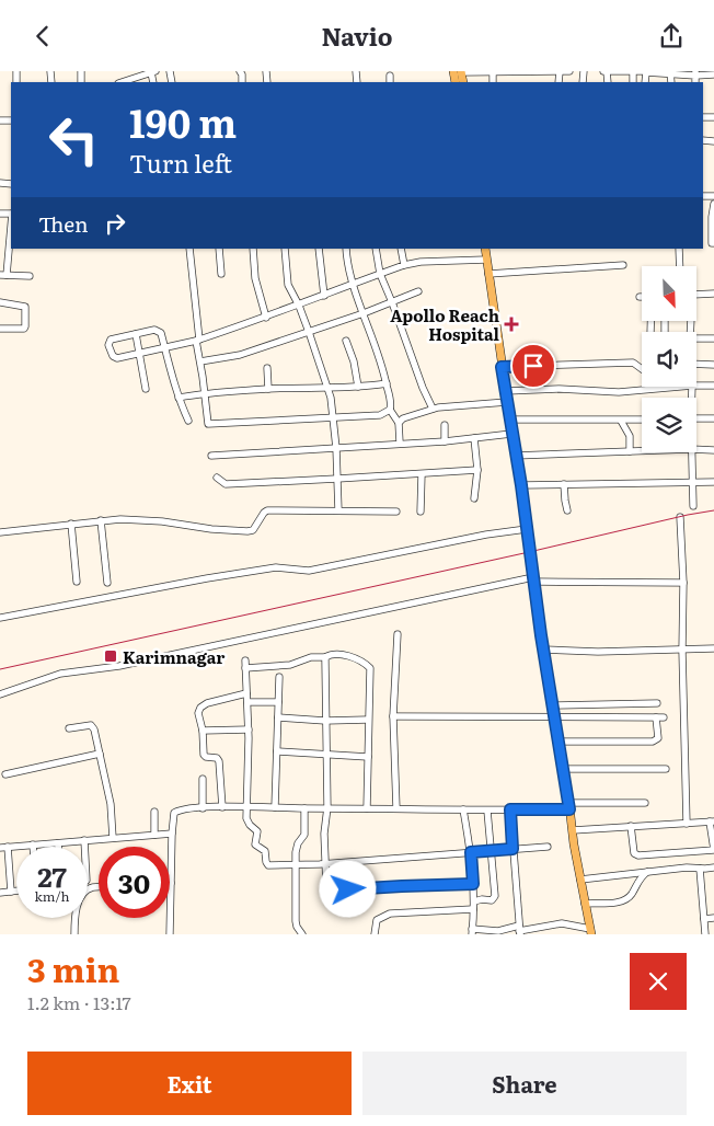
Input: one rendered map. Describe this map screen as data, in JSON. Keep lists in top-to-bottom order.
{
  "places": {
    "health": ["Apollo Reach Hospital"],
    "transit": ["Karimnagar"]
  },
  "north": "bottom right",
  "page": {
    "header": "Navio",
    "turn": ["190 m", "Turn left"],
    "then": "Then",
    "speed": "27 km/h",
    "limit": "30",
    "heading": ["3 min", "1.2 km · 13:17"],
    "buttons": ["Exit", "Share"]
  }
}
